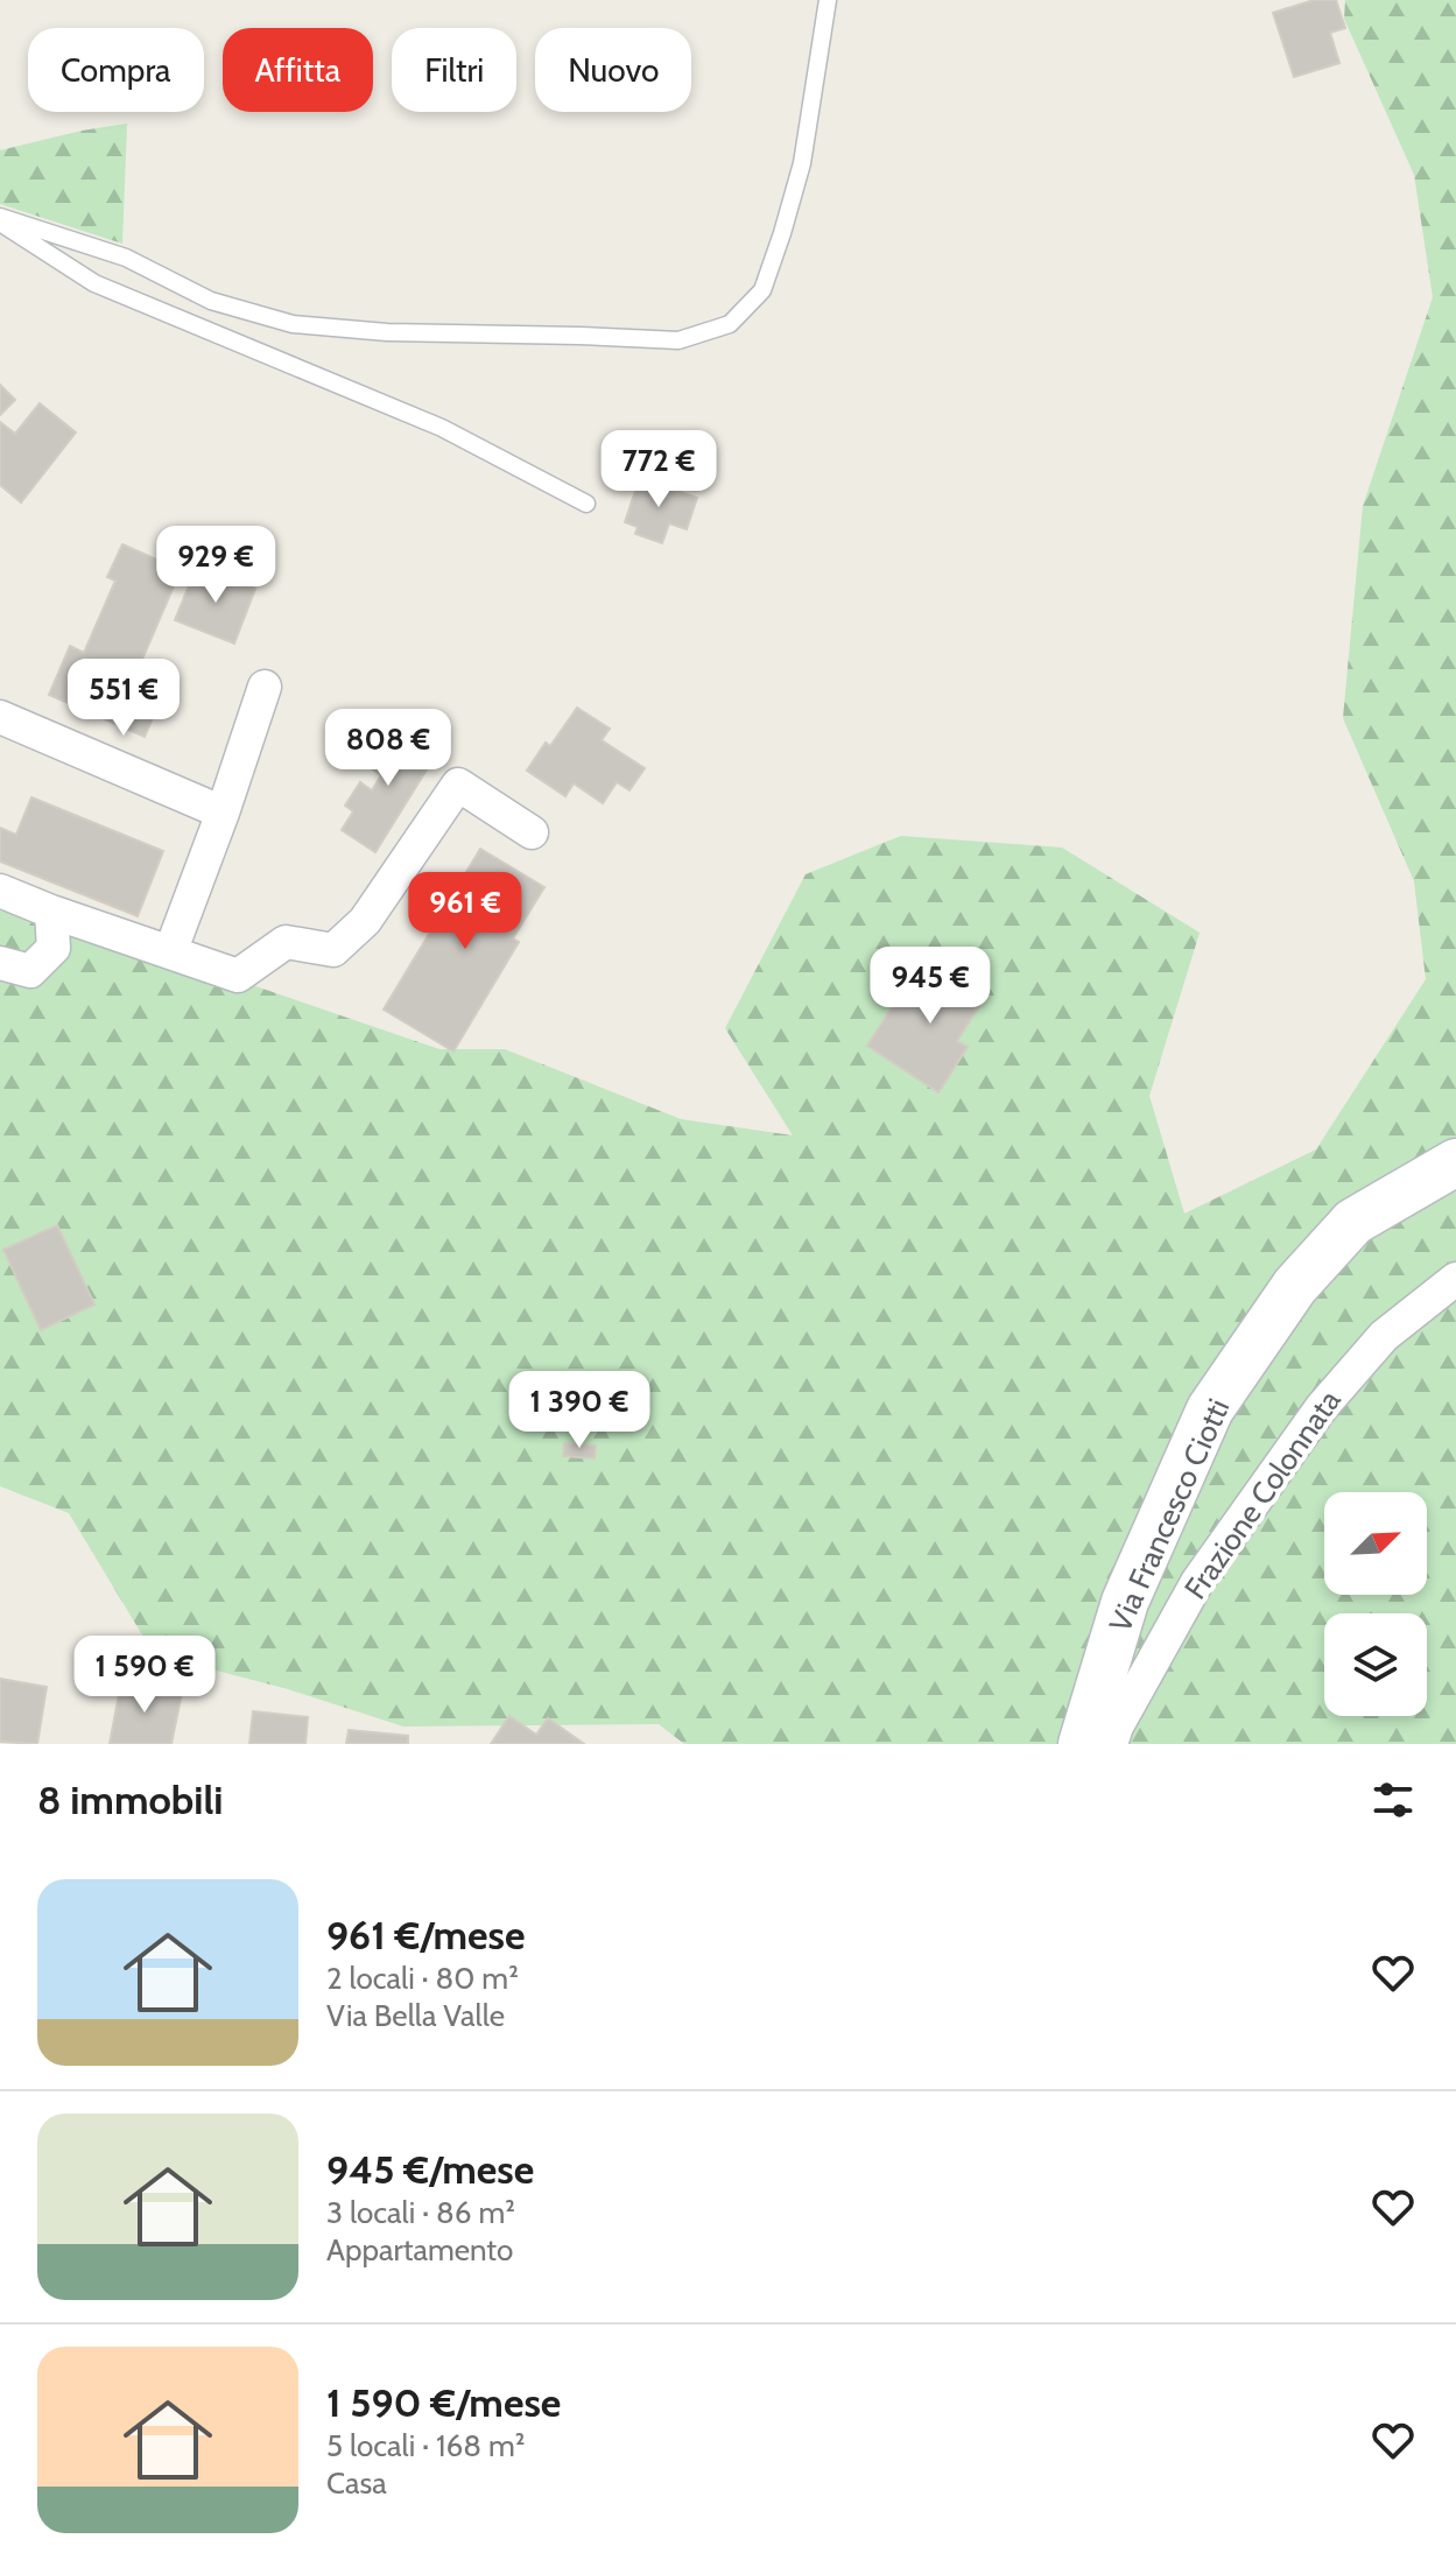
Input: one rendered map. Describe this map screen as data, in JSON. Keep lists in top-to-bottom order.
{
  "streets": {
    "street": ["Frazione Colonnata", "Via Francesco Ciotti"]
  },
  "north": "top right",
  "page": {
    "chip": [
      "Compra",
      "Affitta",
      "Filtri",
      "Nuovo"
    ],
    "price": [
      "772 €",
      "929 €",
      "551 €",
      "808 €",
      "961 €",
      "945 €",
      "1 390 €",
      "1 590 €"
    ],
    "heading": "8 immobili",
    "list": [
      {
        "name": "961 €/mese",
        "note": "2 locali · 80 m² · Via Bella Valle"
      },
      {
        "name": "945 €/mese",
        "note": "3 locali · 86 m² · Appartamento"
      },
      {
        "name": "1 590 €/mese",
        "note": "5 locali · 168 m² · Casa"
      }
    ]
  }
}
